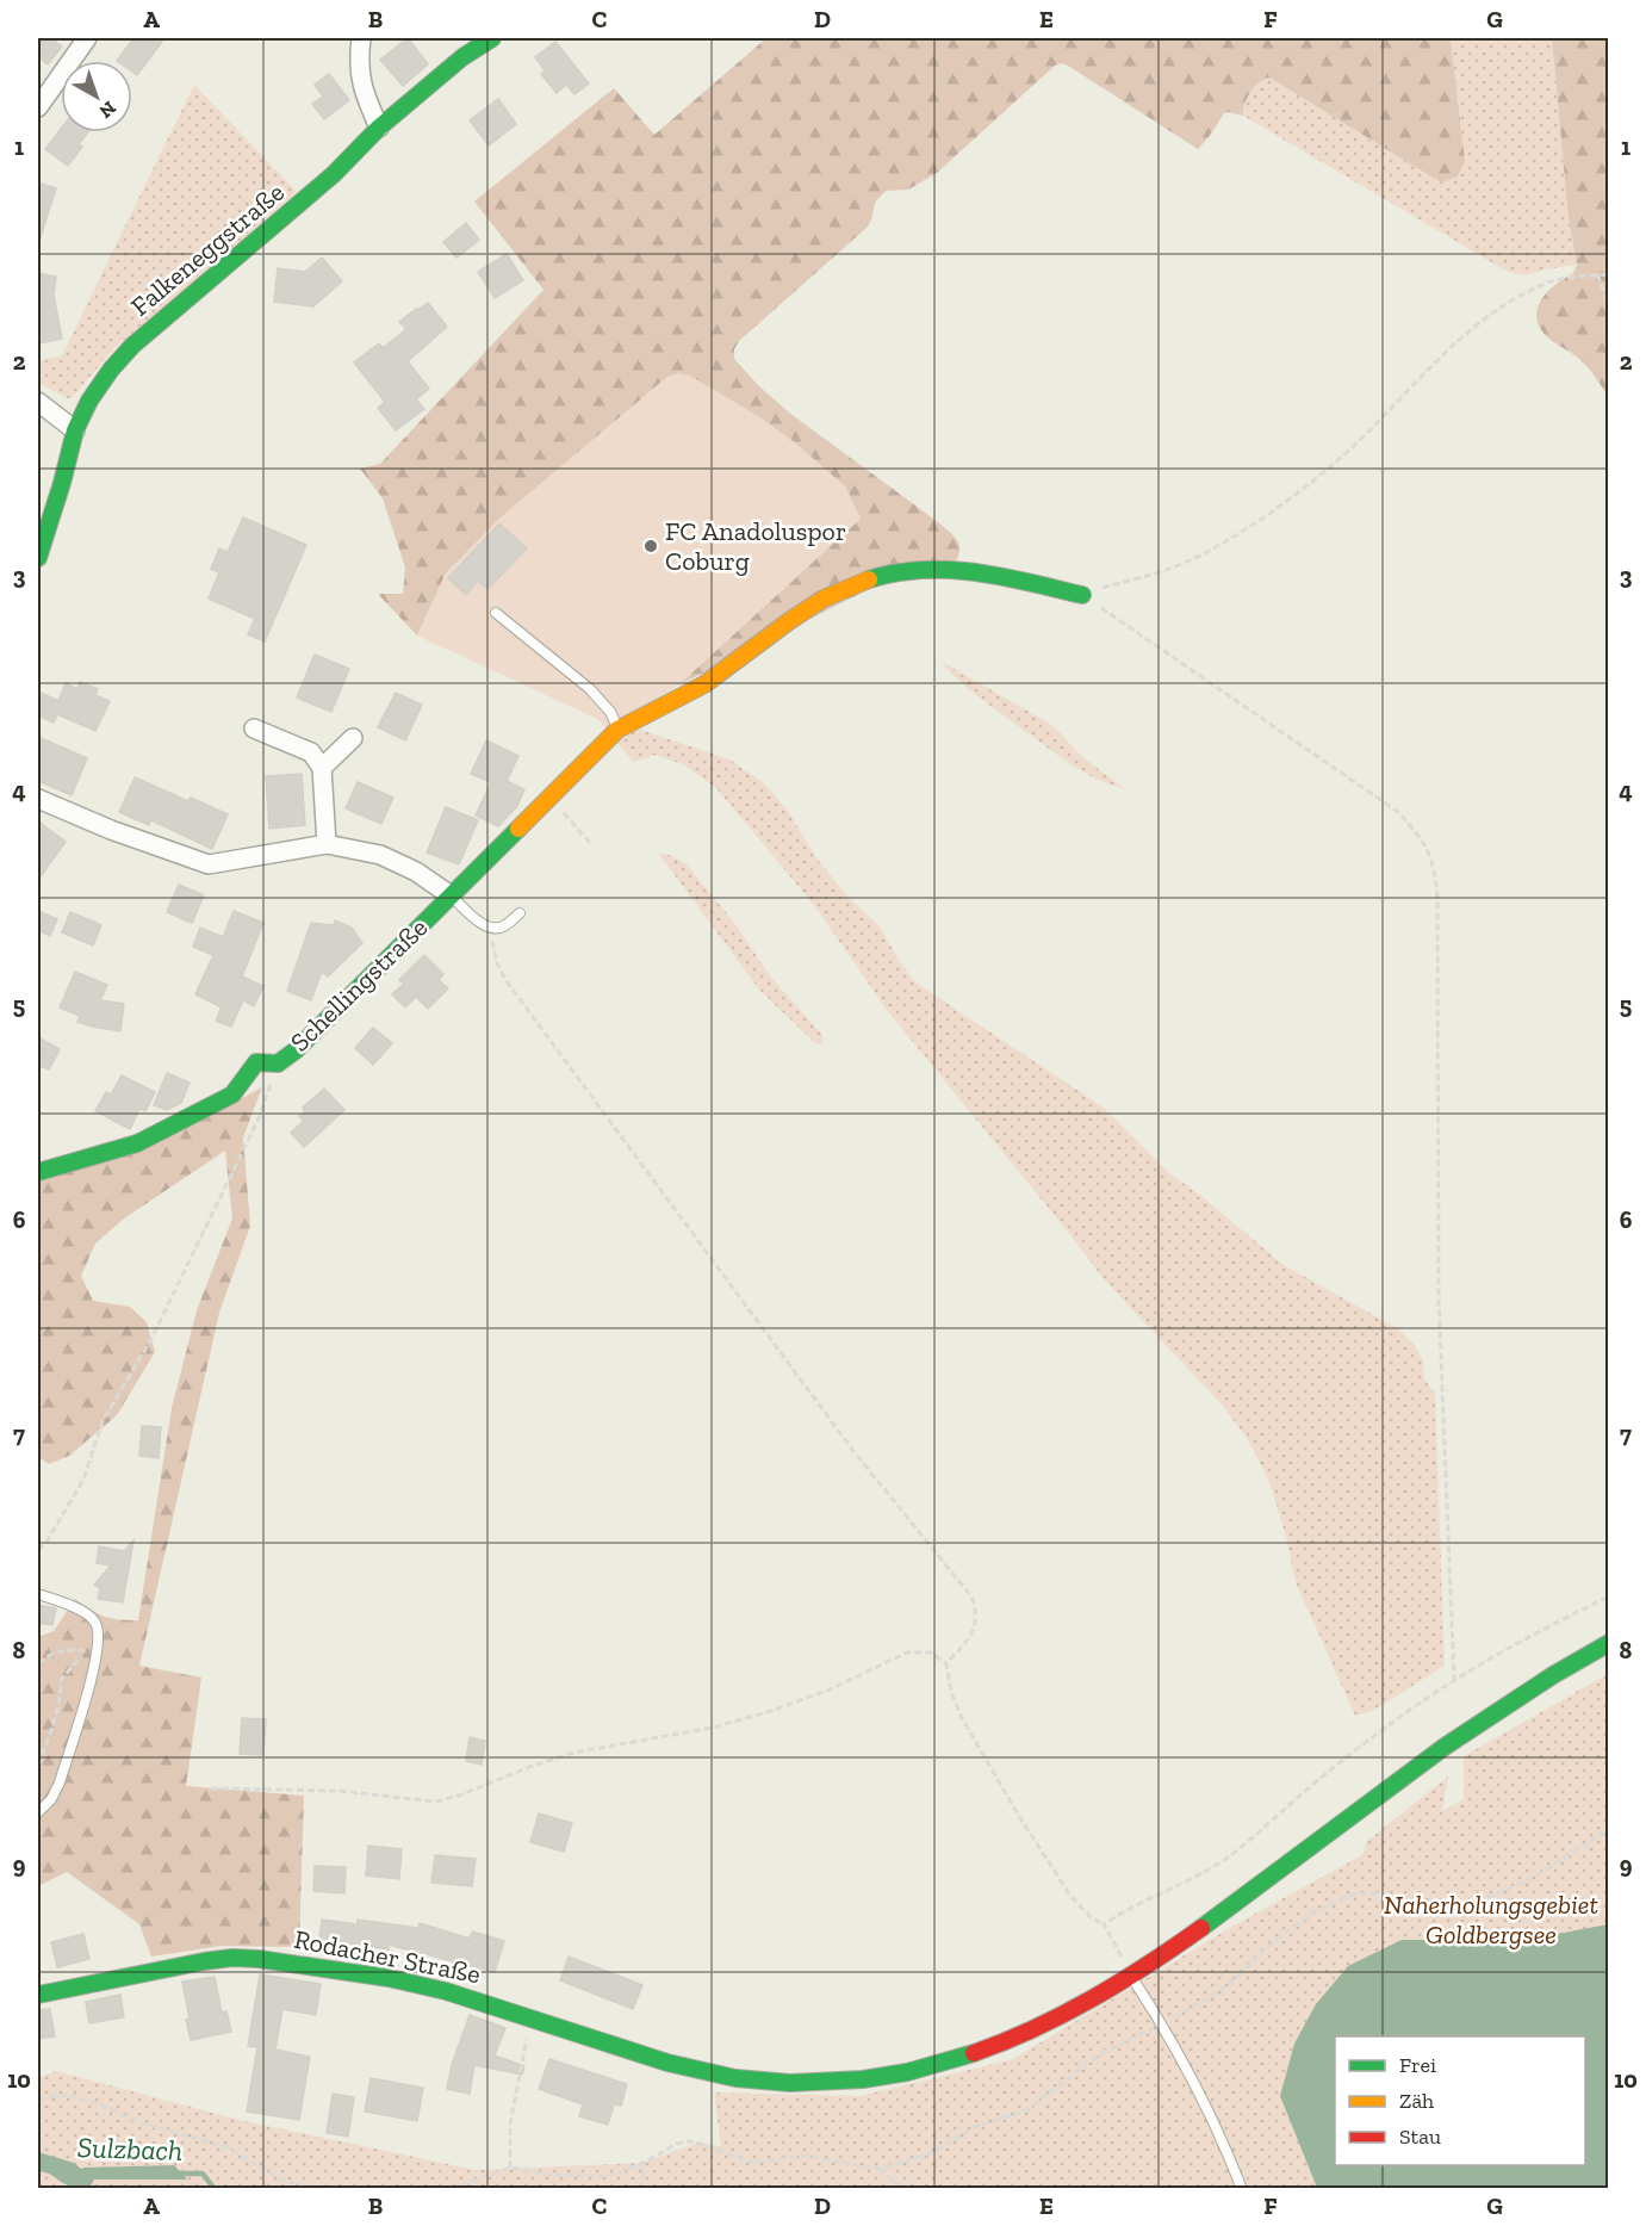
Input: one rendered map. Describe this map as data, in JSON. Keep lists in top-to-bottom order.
{
  "streets": {
    "street": ["Falkeneggstraße", "Schellingstraße", "Rodacher Straße"]
  },
  "water": ["Sulzbach"],
  "parks": ["Naherholungsgebiet Goldbergsee"],
  "places": ["FC Anadoluspor Coburg"],
  "legend": ["Frei", "Zäh", "Stau"],
  "north": "bottom right",
  "grid": {
    "columns": [
      "A",
      "B",
      "C",
      "D",
      "E",
      "F",
      "G"
    ],
    "rows": [
      "1",
      "2",
      "3",
      "4",
      "5",
      "6",
      "7",
      "8",
      "9",
      "10"
    ]
  }
}
